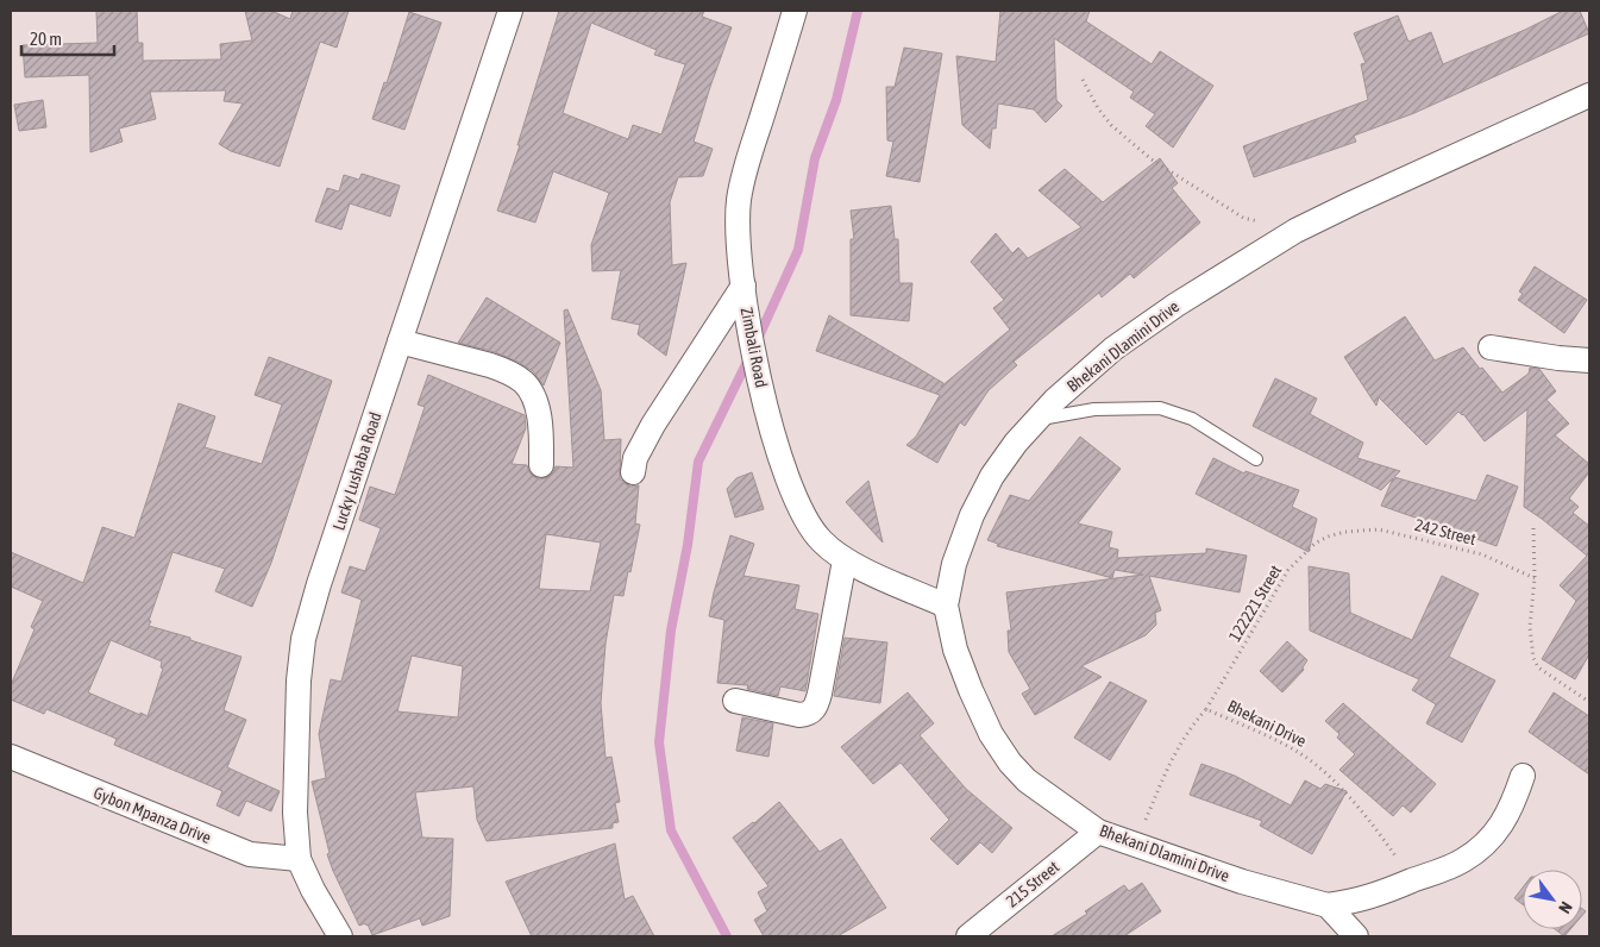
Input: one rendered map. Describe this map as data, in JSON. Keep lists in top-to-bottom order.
{
  "streets": {
    "street": [
      "Bhekani Dlamini Drive",
      "Zimbali Road",
      "Lucky Lushaba Road",
      "Gybon Mpanza Drive",
      "215 Street"
    ],
    "path": ["242 Street", "122221 Street", "Bhekani Drive"]
  },
  "crossings": [
    ["Bhekani Dlamini Drive", "Zimbali Road"],
    ["Bhekani Dlamini Drive", "Bhekani Drive"],
    ["Bhekani Dlamini Drive", "215 Street"],
    ["Lucky Lushaba Road", "Gybon Mpanza Drive"],
    ["242 Street", "122221 Street"],
    ["122221 Street", "Bhekani Drive"]
  ],
  "scale_bar": "20 m",
  "north": "bottom right"
}
